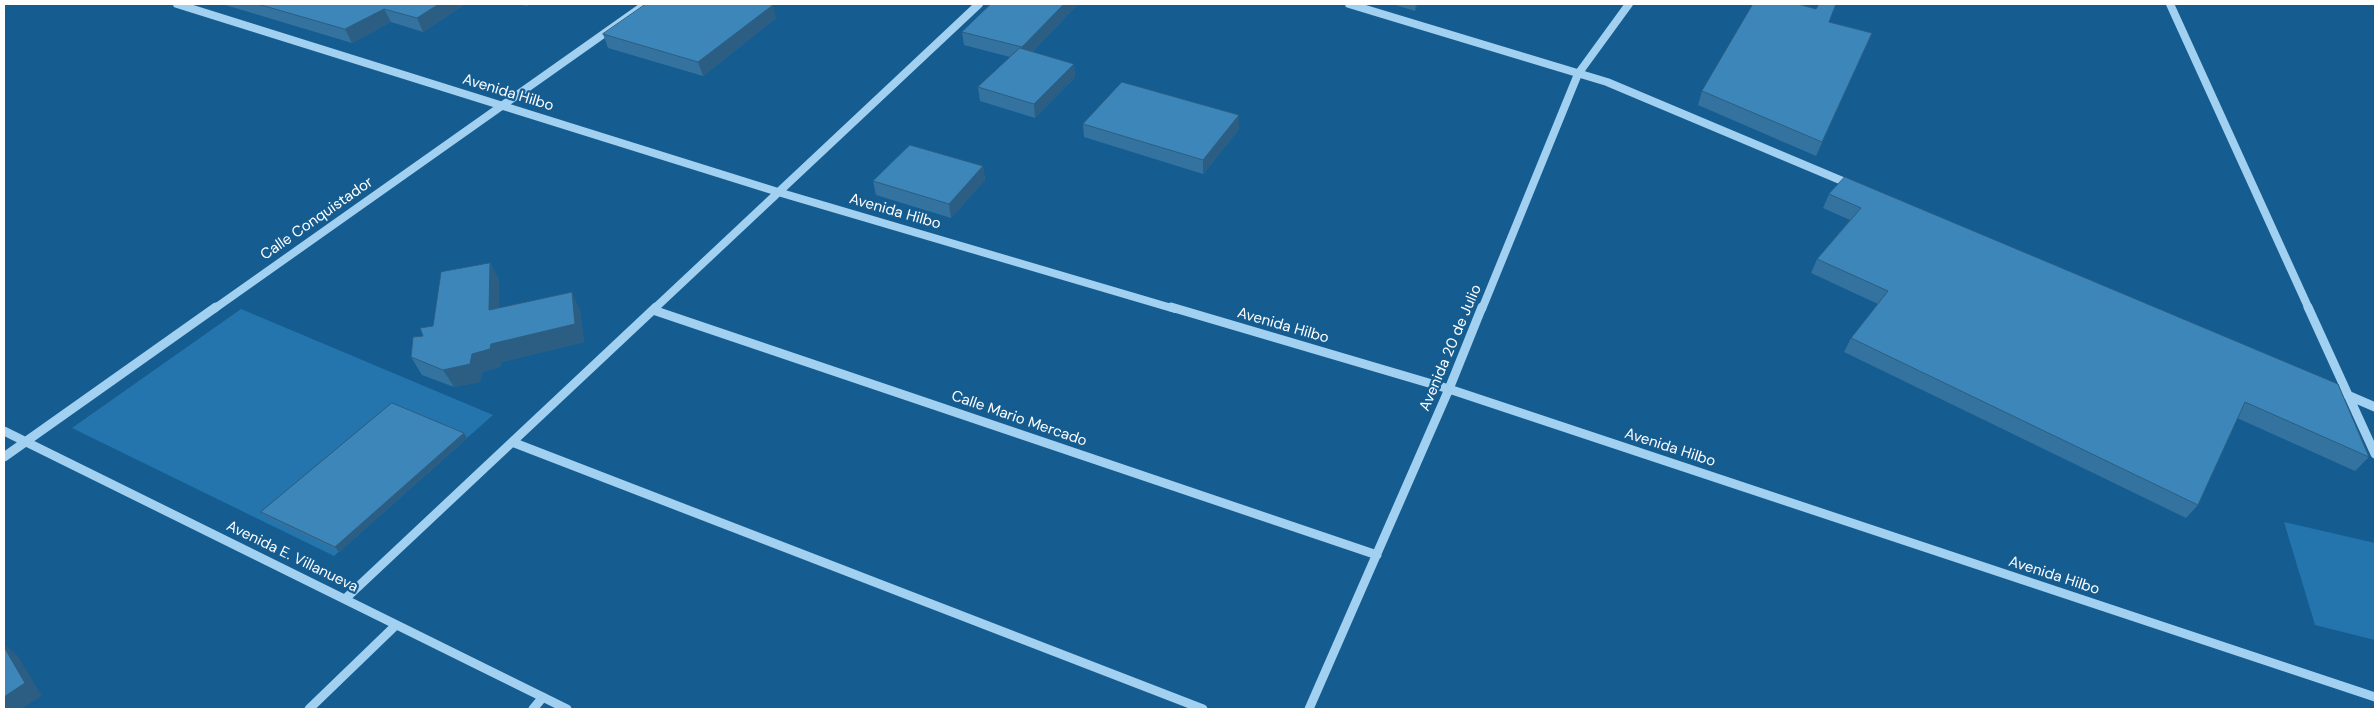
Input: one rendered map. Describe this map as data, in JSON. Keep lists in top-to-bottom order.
{
  "streets": {
    "street": [
      "Avenida Hilbo",
      "Calle Conquistador",
      "Avenida 20 de Julio",
      "Calle Mario Mercado",
      "Avenida E. Villanueva"
    ]
  },
  "crossings": [
    ["Avenida Hilbo", "Calle Conquistador"],
    ["Avenida Hilbo", "Avenida 20 de Julio"],
    ["Calle Conquistador", "Avenida E. Villanueva"],
    ["Avenida 20 de Julio", "Calle Mario Mercado"]
  ]
}
